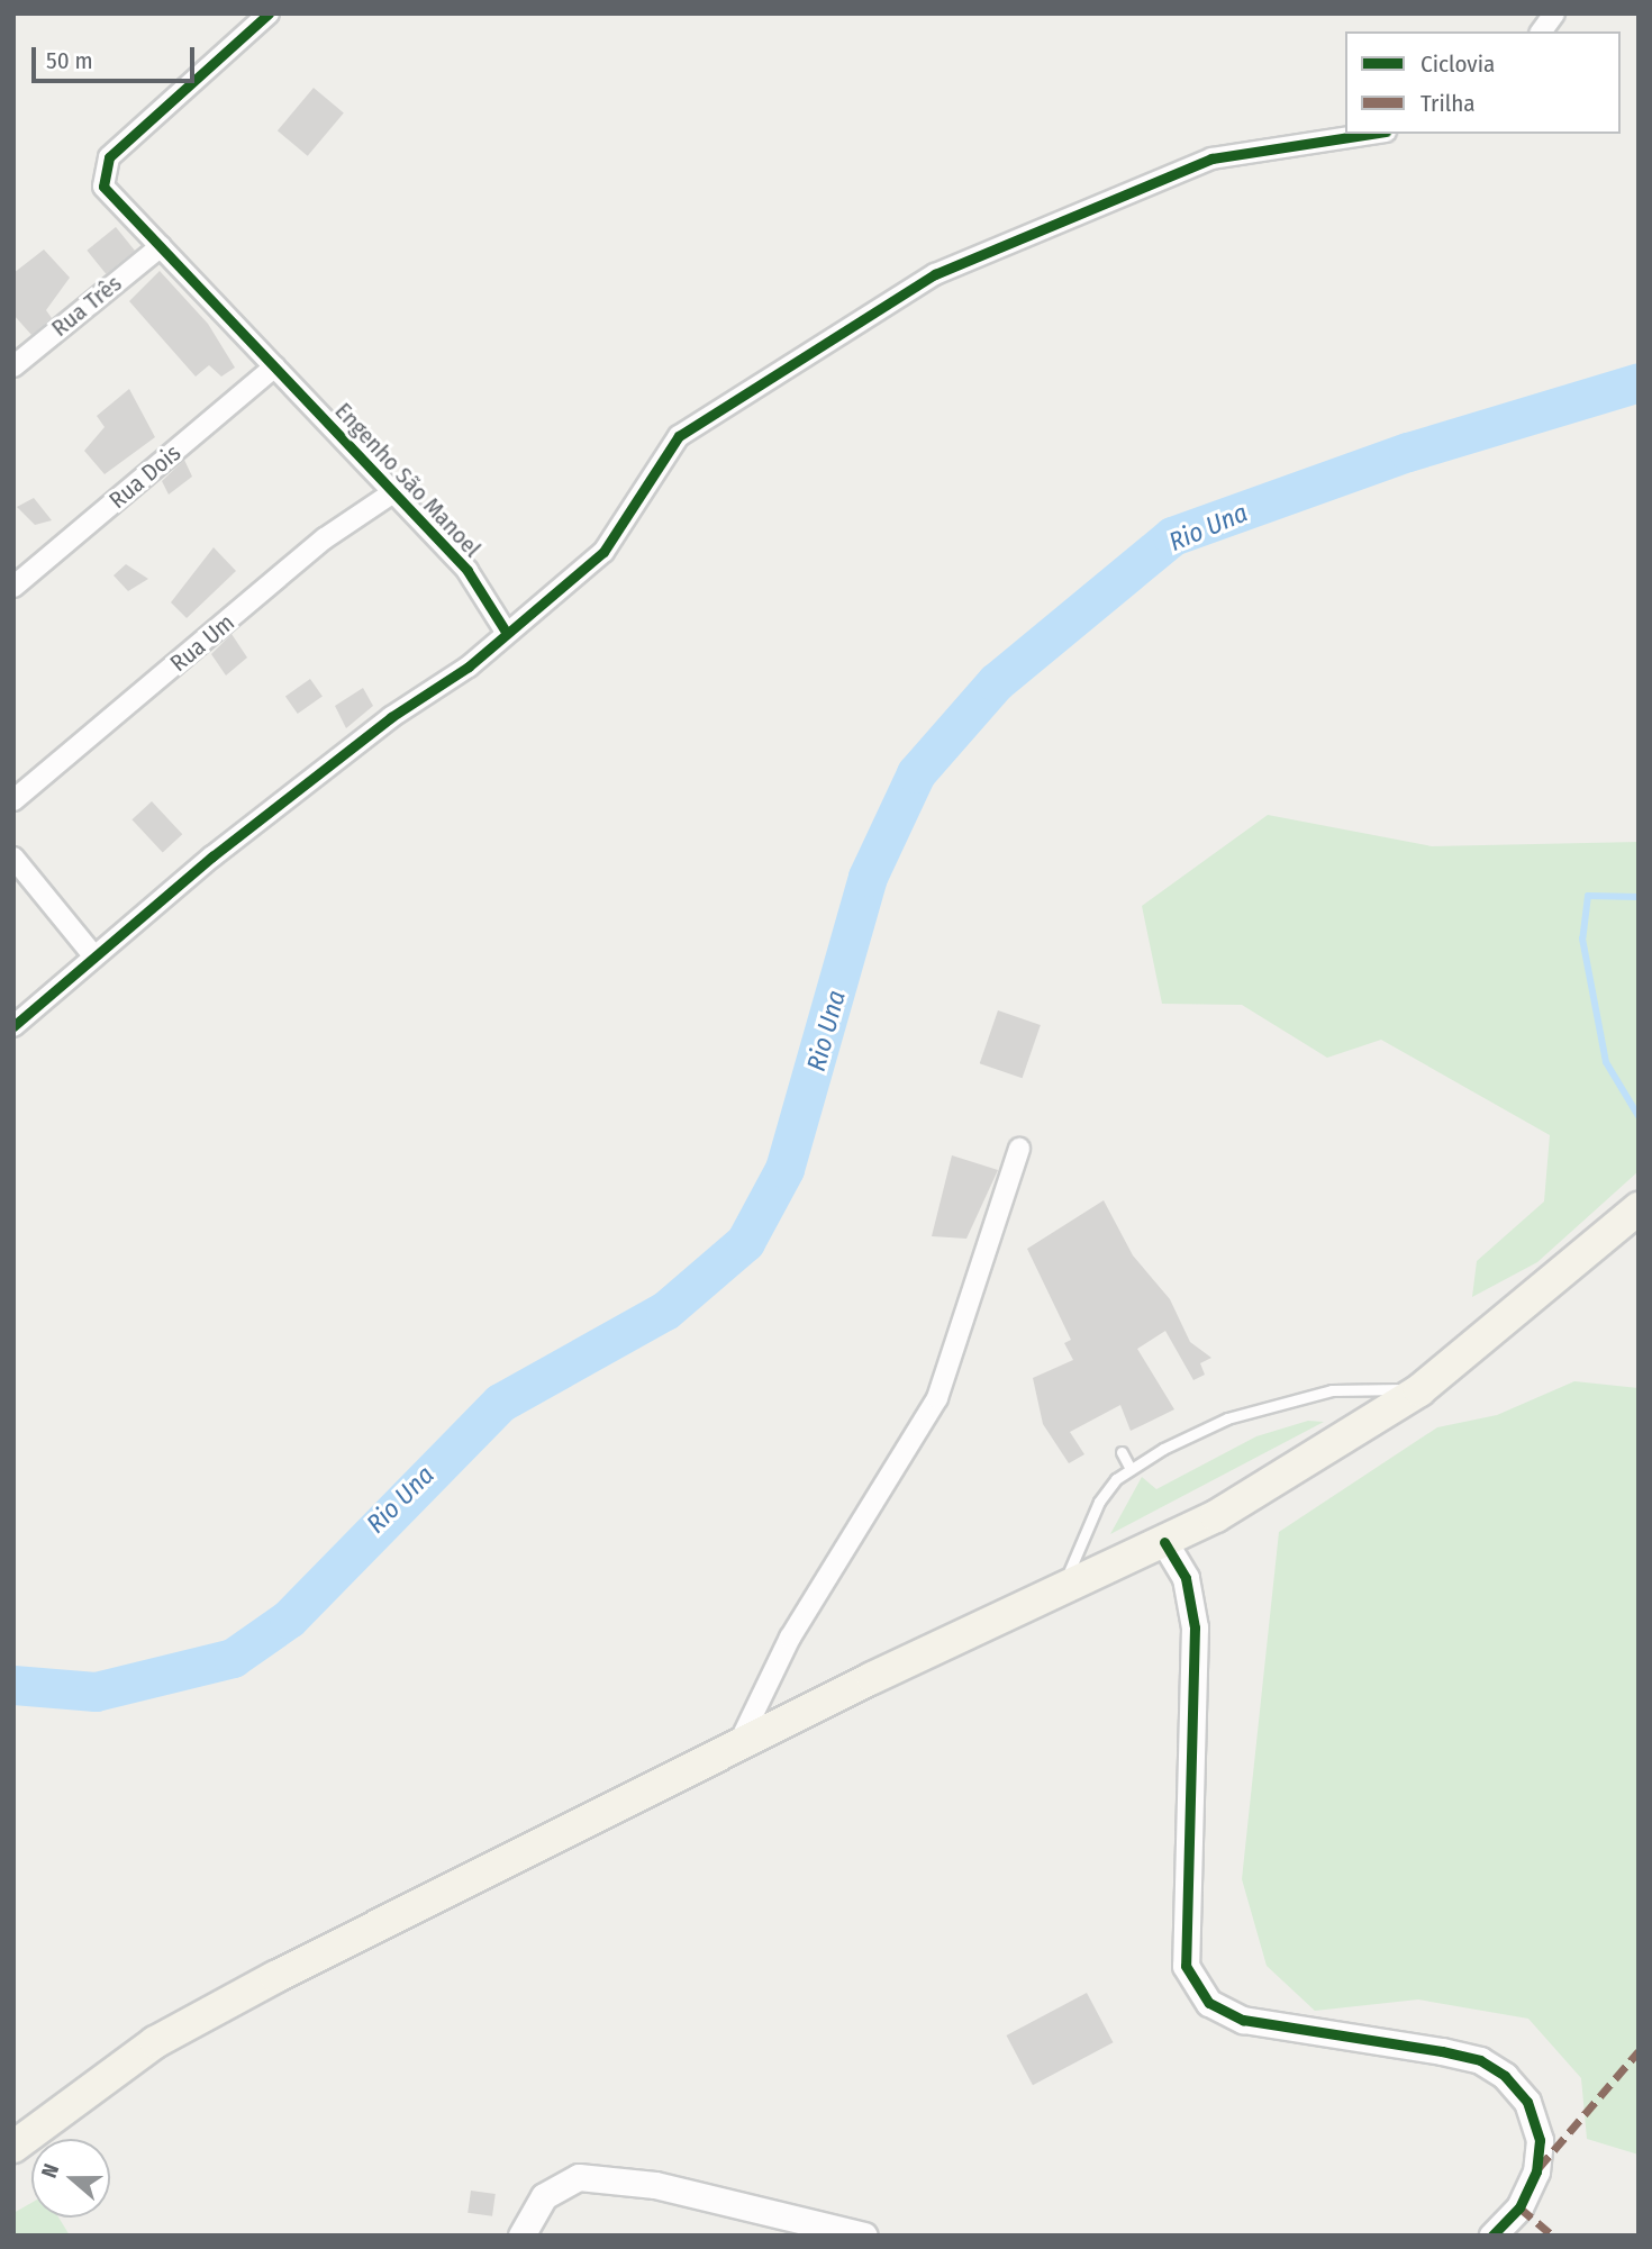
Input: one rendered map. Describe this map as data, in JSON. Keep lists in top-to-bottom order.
{
  "streets": {
    "street": [
      "Rua Três",
      "Rua Dois",
      "Engenho São Manoel",
      "Rua Um"
    ]
  },
  "crossings": [
    ["Rua Três", "Engenho São Manoel"],
    ["Rua Dois", "Engenho São Manoel"],
    ["Engenho São Manoel", "Rua Um"]
  ],
  "water": ["Rio Una"],
  "legend": ["Ciclovia", "Trilha"],
  "scale_bar": "50 m",
  "north": "left"
}
